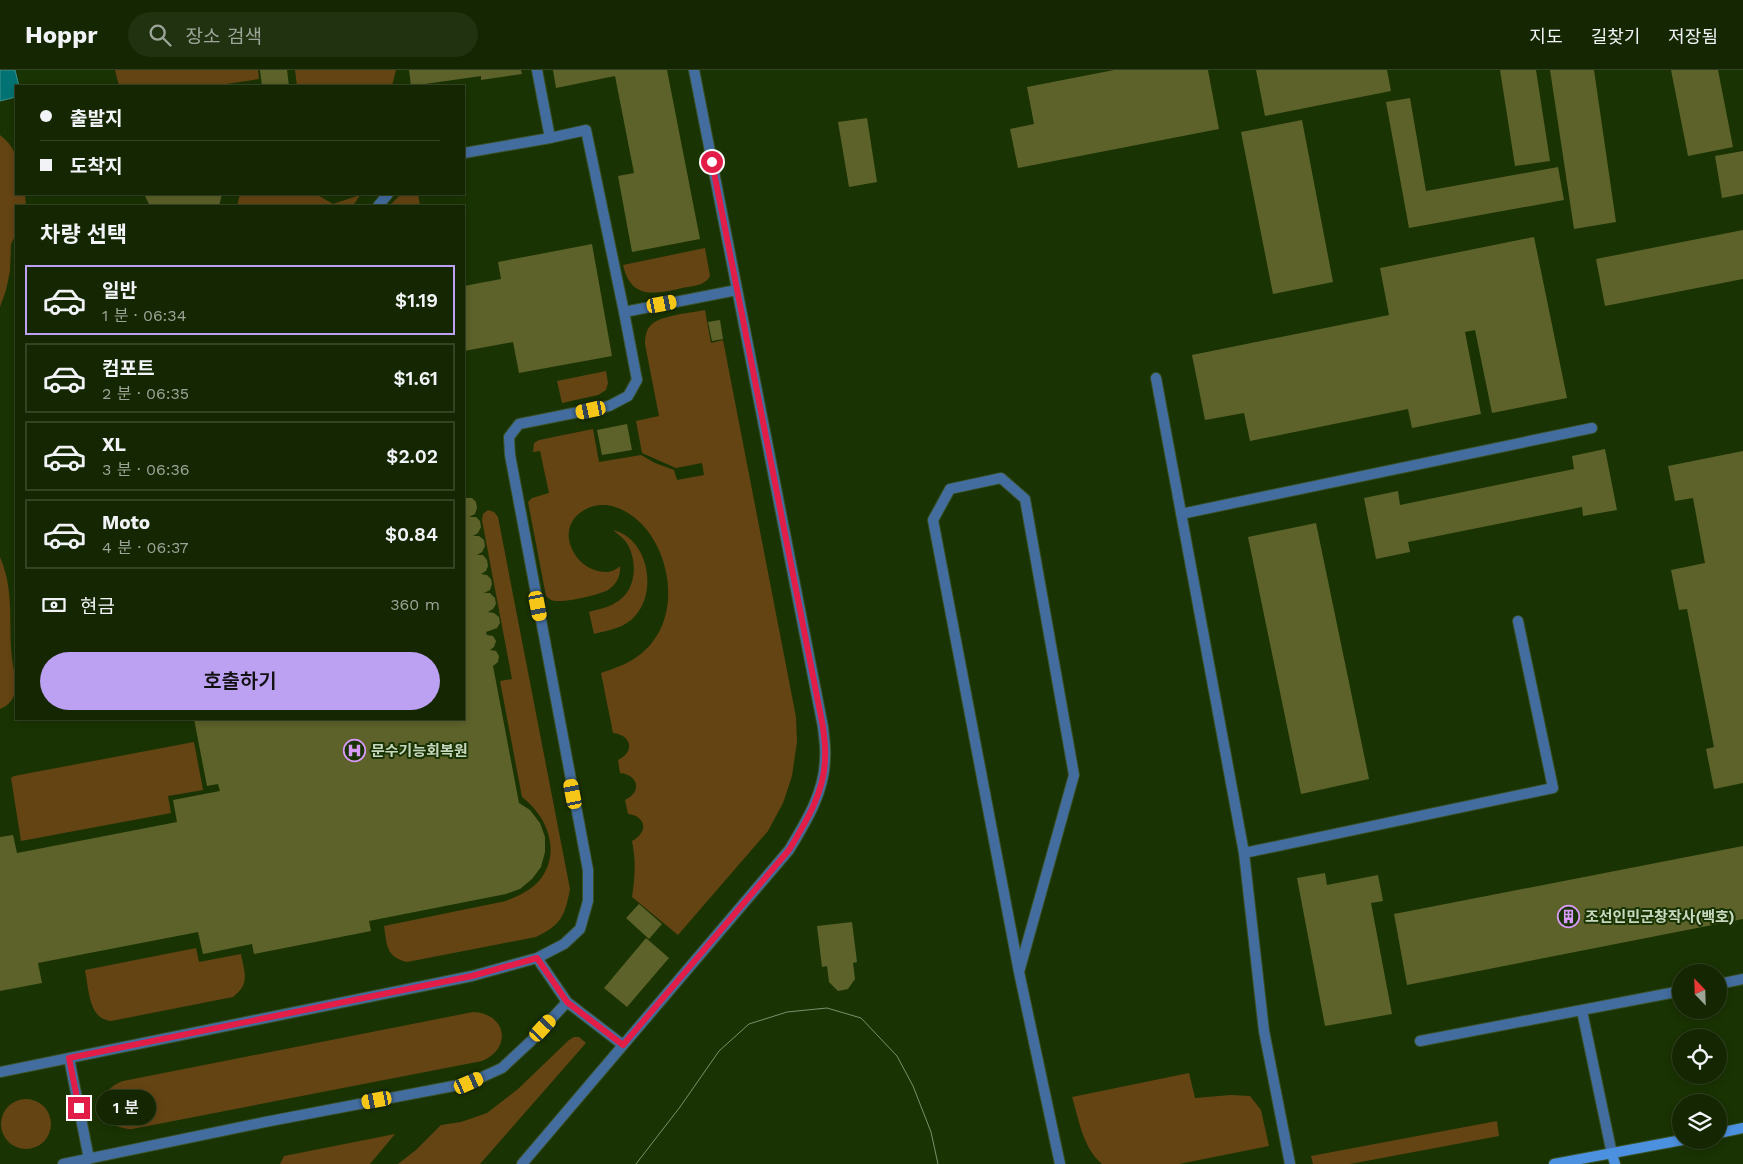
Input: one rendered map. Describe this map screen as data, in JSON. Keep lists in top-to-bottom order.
{
  "places": {
    "hospital": ["문수기능회복원"],
    "building": ["조선인민군창작사(백호)"]
  },
  "north": "top left",
  "page": {
    "header": "Hoppr",
    "search": "장소 검색",
    "nav": ["지도", "길찾기", "저장됨"],
    "banner": ["출발지", "도착지"],
    "heading": "차량 선택",
    "list": [
      {
        "name": "일반",
        "note": "1 분 · 06:34",
        "value": "$1.19"
      },
      {
        "name": "컴포트",
        "note": "2 분 · 06:35",
        "value": "$1.61"
      },
      {
        "name": "XL",
        "note": "3 분 · 06:36",
        "value": "$2.02"
      },
      {
        "name": "Moto",
        "note": "4 분 · 06:37",
        "value": "$0.84"
      }
    ],
    "pay": ["현금", "360 m"],
    "buttons": "호출하기",
    "bubble": "1 분"
  }
}
